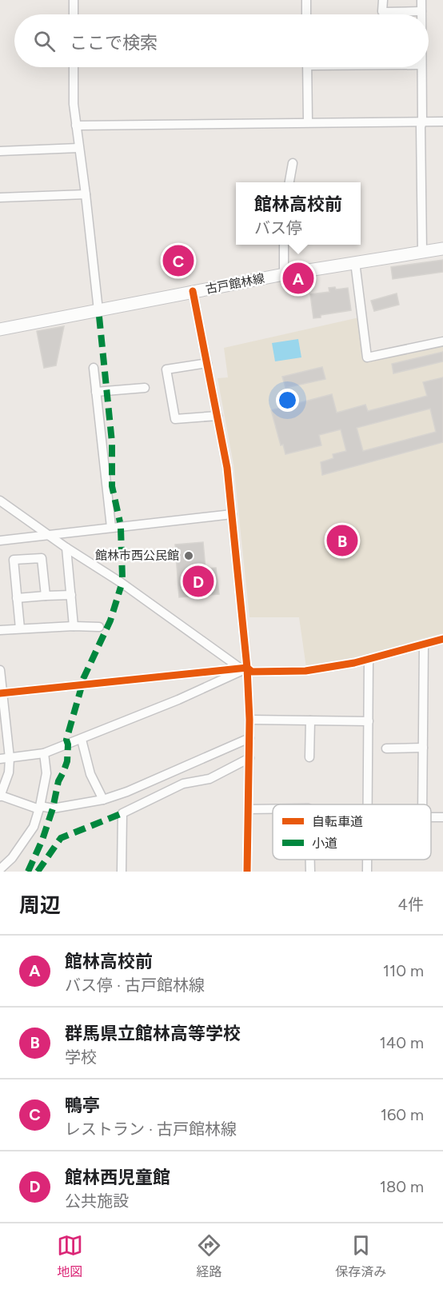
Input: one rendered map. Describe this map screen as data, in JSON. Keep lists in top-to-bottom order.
{
  "streets": {
    "main road": ["古戸館林線"]
  },
  "places": ["館林市西公民館"],
  "legend": ["自転車道", "小道"],
  "page": {
    "search": "ここで検索",
    "popup": ["館林高校前", "バス停"],
    "pins": [
      "C",
      "A",
      "B",
      "D"
    ],
    "heading": ["周辺", "4件"],
    "list": [
      {
        "mark": "A",
        "name": "館林高校前",
        "note": "バス停 · 古戸館林線",
        "value": "110 m"
      },
      {
        "mark": "B",
        "name": "群馬県立館林高等学校",
        "note": "学校",
        "value": "140 m"
      },
      {
        "mark": "C",
        "name": "鴨亭",
        "note": "レストラン · 古戸館林線",
        "value": "160 m"
      },
      {
        "mark": "D",
        "name": "館林西児童館",
        "note": "公共施設",
        "value": "180 m"
      }
    ],
    "nav": ["地図", "経路", "保存済み"]
  }
}
